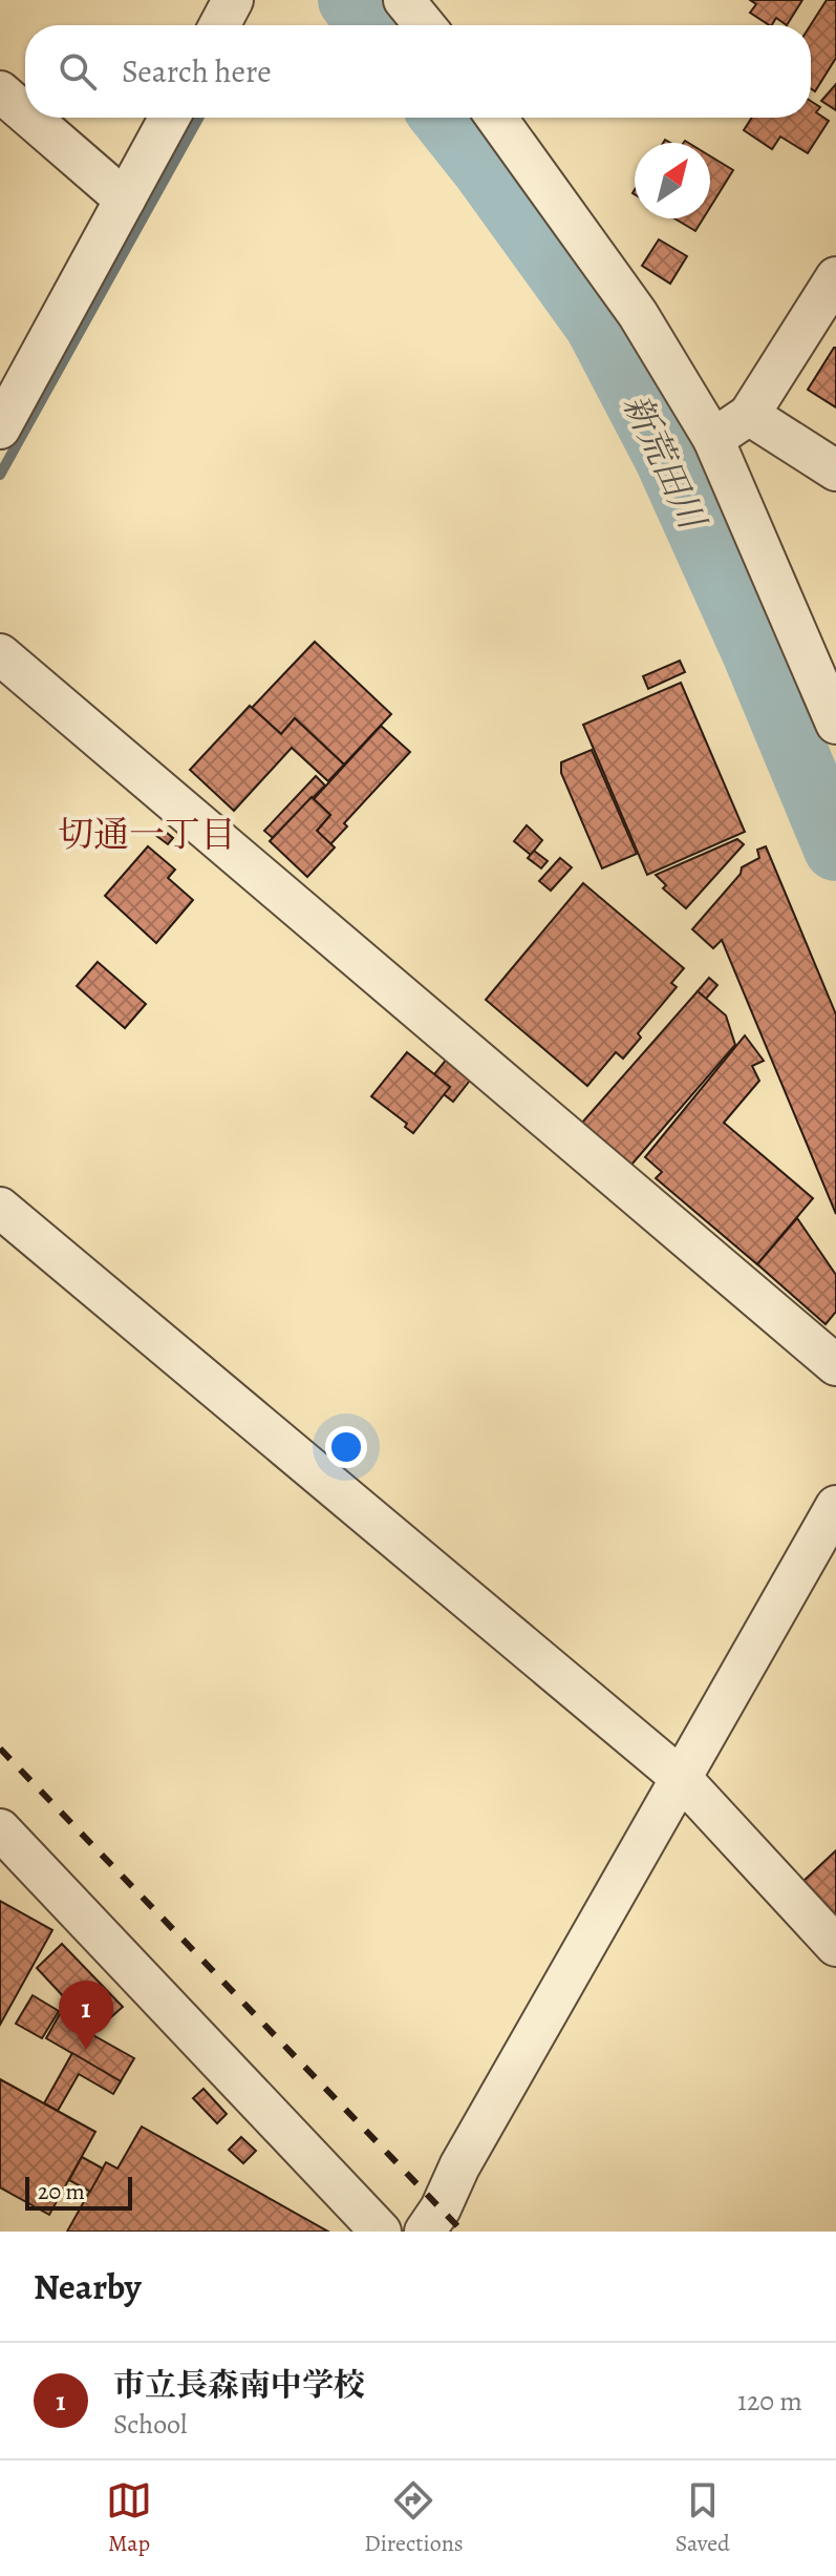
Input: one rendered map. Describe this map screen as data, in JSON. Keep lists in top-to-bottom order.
{
  "districts": ["切通一丁目"],
  "water": ["新荒田川"],
  "scale_bar": "20 m",
  "north": "top right",
  "page": {
    "search": "Search here",
    "pins": "1",
    "scale": "20 m",
    "heading": "Nearby",
    "list": [
      {
        "mark": "1",
        "name": "市立長森南中学校",
        "note": "School",
        "value": "120 m"
      }
    ],
    "nav": ["Map", "Directions", "Saved"]
  }
}
